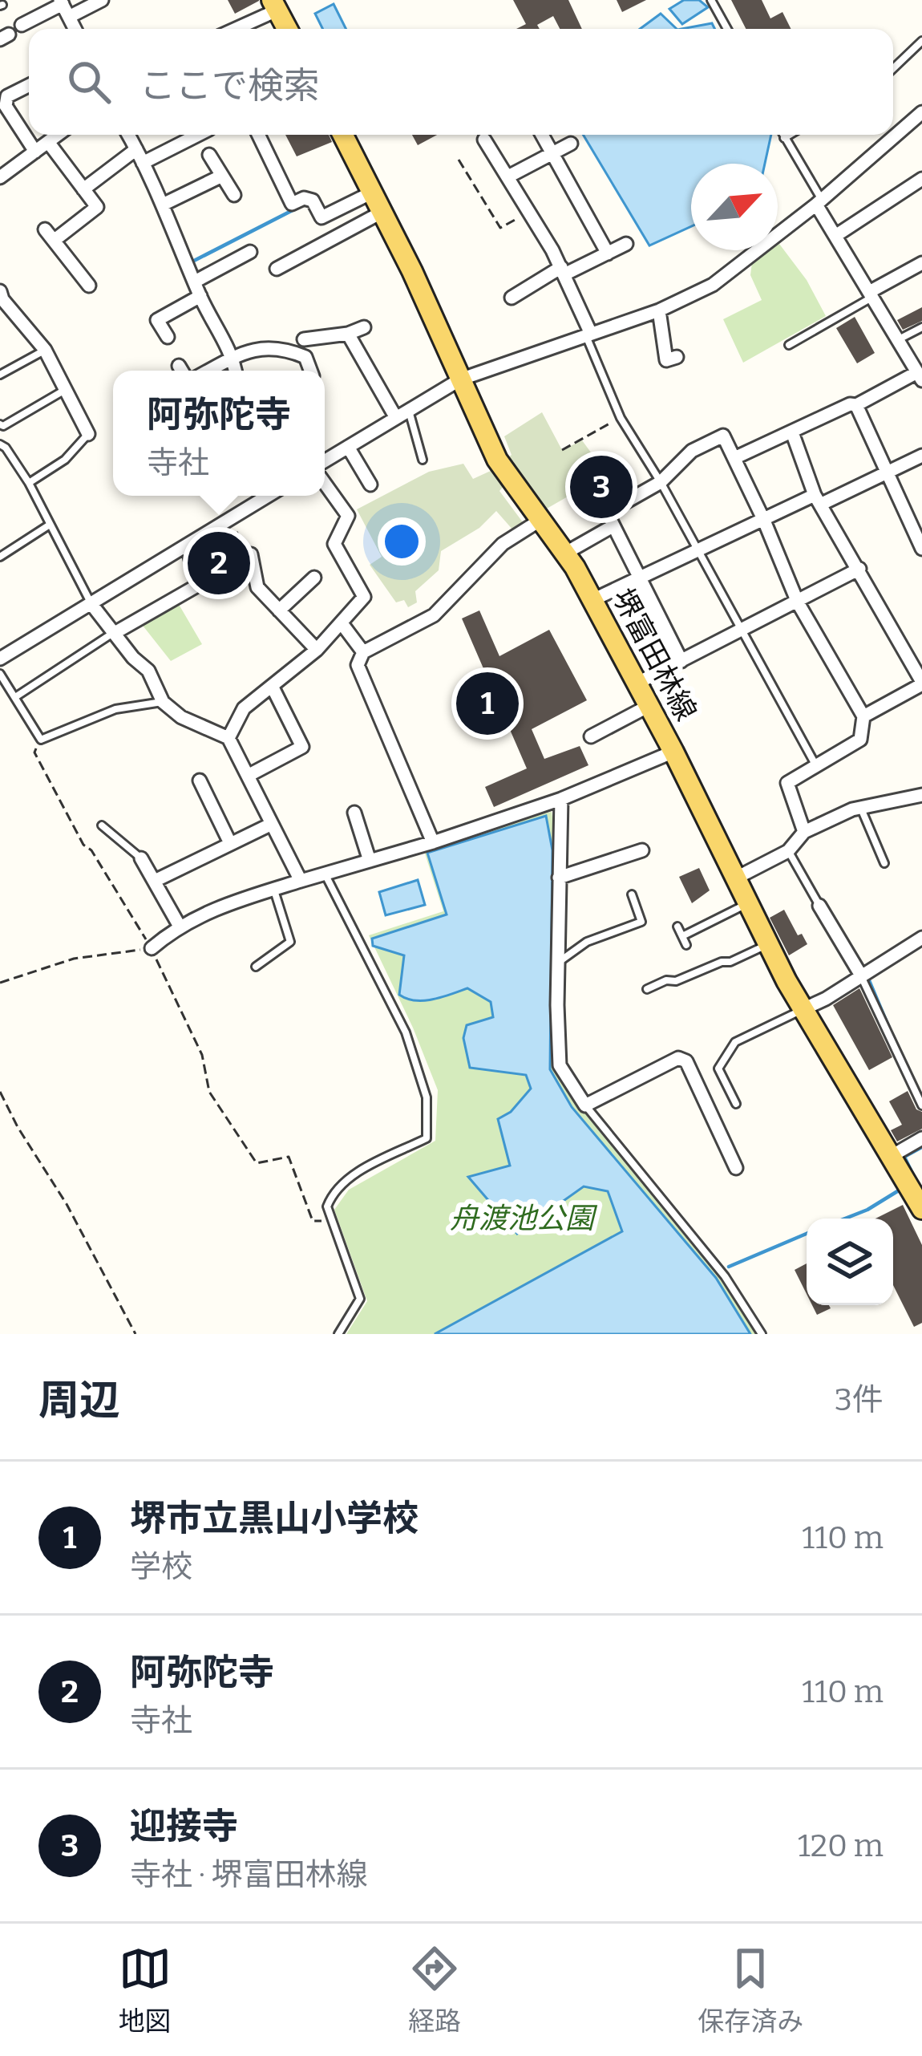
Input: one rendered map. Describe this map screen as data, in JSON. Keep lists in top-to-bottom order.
{
  "streets": {
    "main road": ["堺富田林線"]
  },
  "parks": ["舟渡池公園"],
  "north": "top right",
  "page": {
    "search": "ここで検索",
    "popup": ["阿弥陀寺", "寺社"],
    "pins": ["3", "2", "1"],
    "heading": ["周辺", "3件"],
    "list": [
      {
        "mark": "1",
        "name": "堺市立黒山小学校",
        "note": "学校",
        "value": "110 m"
      },
      {
        "mark": "2",
        "name": "阿弥陀寺",
        "note": "寺社",
        "value": "110 m"
      },
      {
        "mark": "3",
        "name": "迎接寺",
        "note": "寺社 · 堺富田林線",
        "value": "120 m"
      }
    ],
    "nav": ["地図", "経路", "保存済み"]
  }
}
